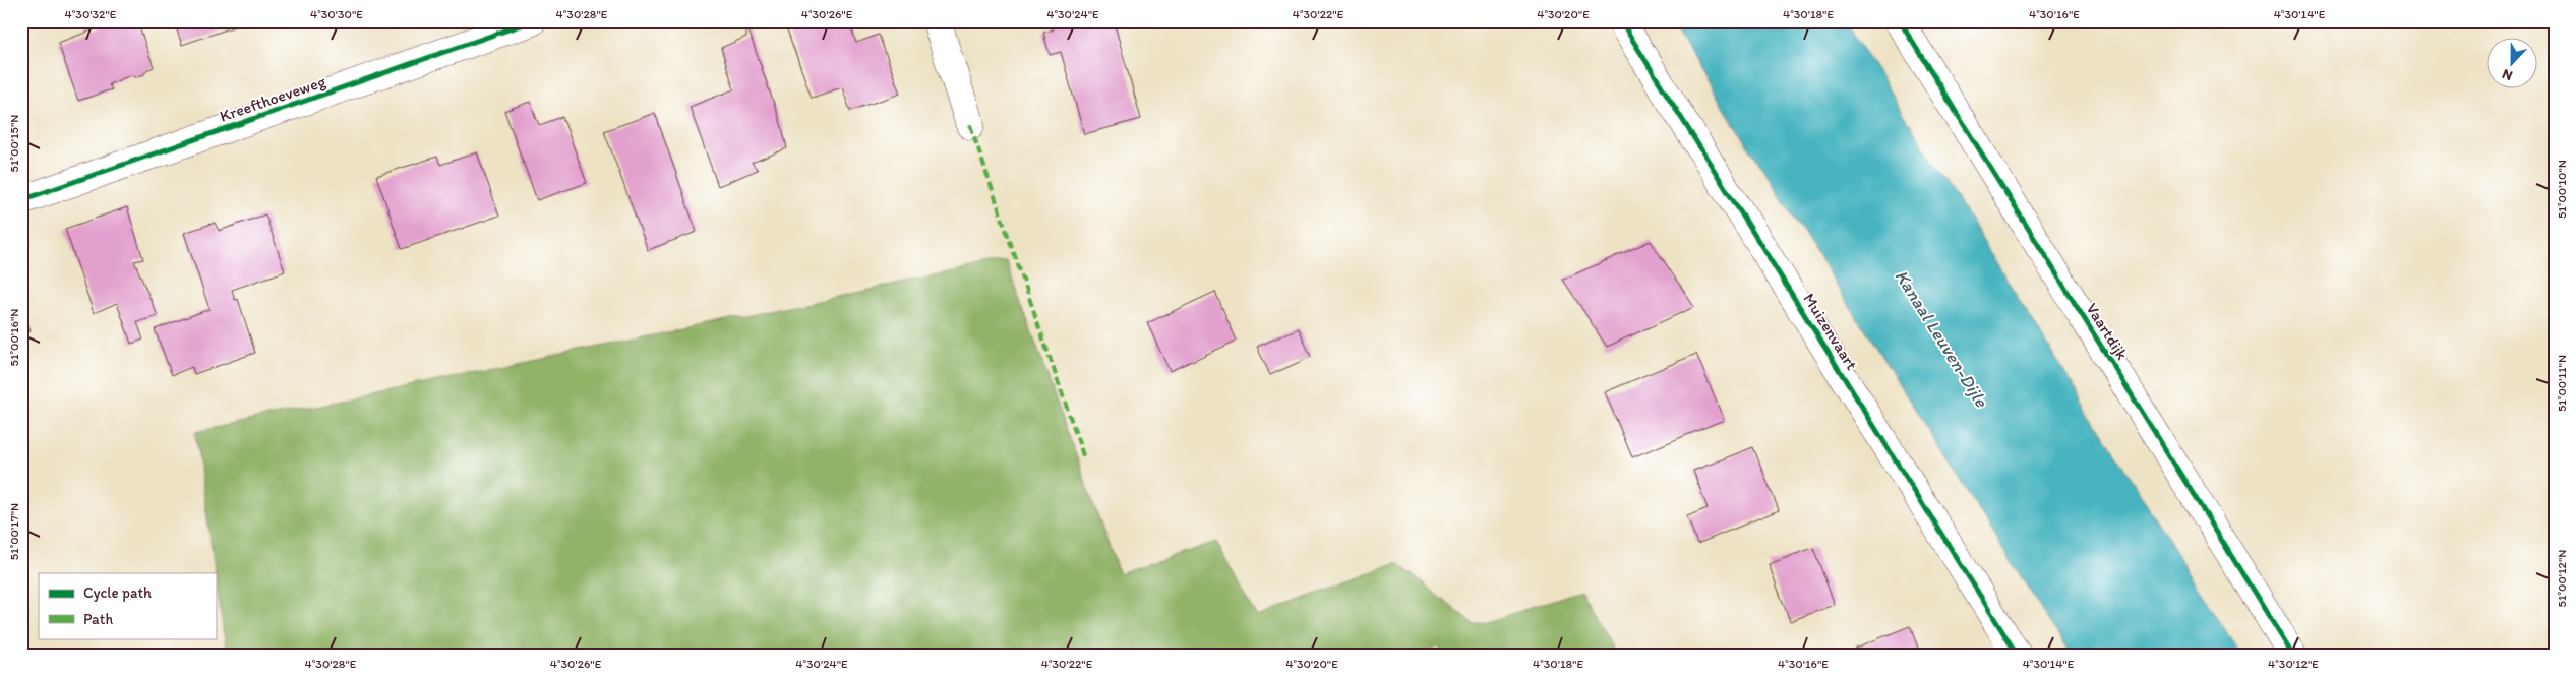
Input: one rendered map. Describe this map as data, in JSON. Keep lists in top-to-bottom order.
{
  "streets": {
    "street": ["Kreefthoeveweg", "Muizenvaart", "Vaartdijk"]
  },
  "water": ["Kanaal Leuven-Dijle"],
  "legend": ["Cycle path", "Path"],
  "north": "bottom",
  "coordinates": [
    "4°30'32\"E",
    "4°30'30\"E",
    "4°30'28\"E",
    "4°30'26\"E",
    "4°30'24\"E",
    "4°30'22\"E",
    "4°30'20\"E",
    "4°30'18\"E",
    "4°30'16\"E",
    "4°30'14\"E",
    "51°00'15\"N",
    "51°00'10\"N",
    "51°00'16\"N",
    "51°00'11\"N",
    "51°00'17\"N",
    "51°00'12\"N",
    "4°30'12\"E"
  ]
}
